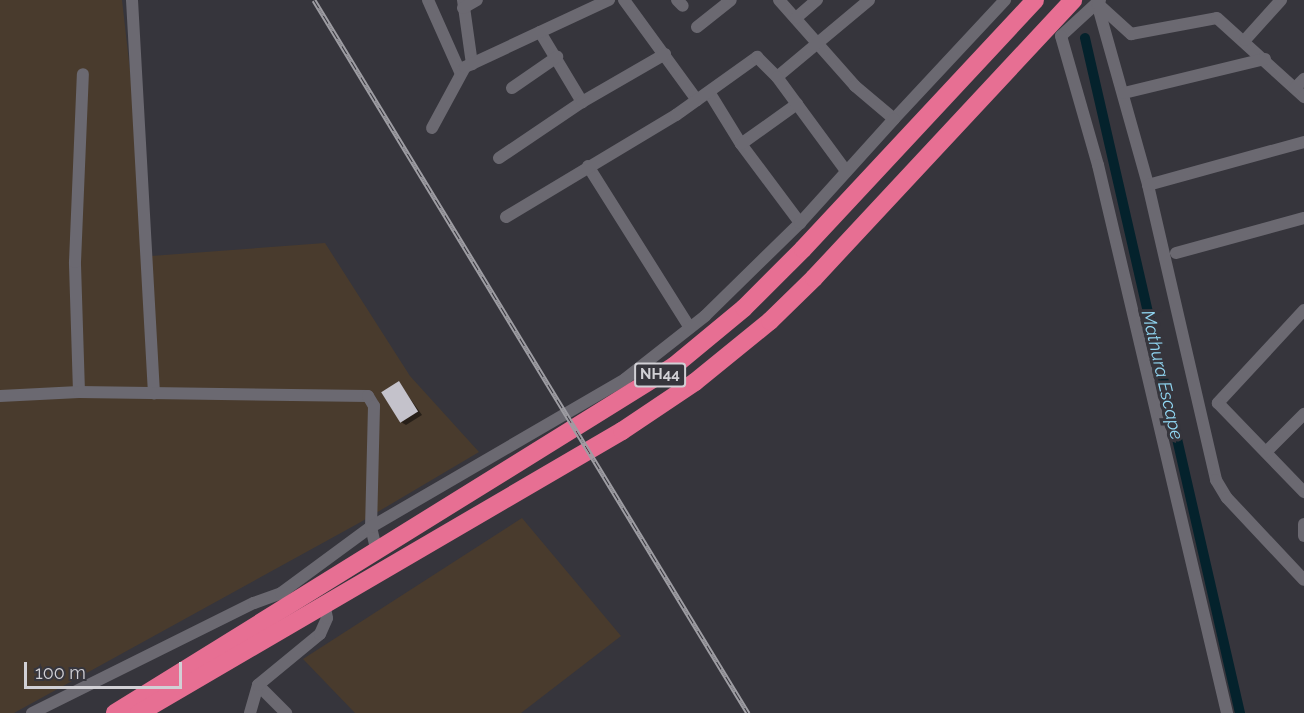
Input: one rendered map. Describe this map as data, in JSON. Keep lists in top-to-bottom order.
{
  "streets": {
    "highway": ["NH44"]
  },
  "water": ["Mathura Escape"],
  "scale_bar": "100 m"
}
